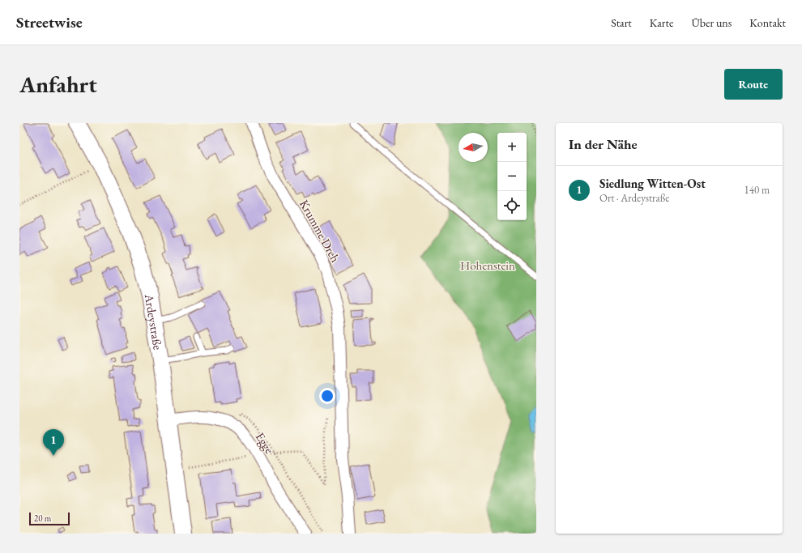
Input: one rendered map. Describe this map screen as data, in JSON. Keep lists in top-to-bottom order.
{
  "streets": {
    "main road": ["Ardeystraße"],
    "street": ["Krumme Dreh", "Egge"]
  },
  "crossings": [
    ["Ardeystraße", "Egge"]
  ],
  "parks": ["Hohenstein"],
  "scale_bar": "20 m",
  "north": "left",
  "page": {
    "header": "Streetwise",
    "nav": [
      "Start",
      "Karte",
      "Über uns",
      "Kontakt"
    ],
    "buttons": "Route",
    "title": "Anfahrt",
    "heading": "In der Nähe",
    "map_buttons": ["+", "−"],
    "list": [
      {
        "mark": "1",
        "name": "Siedlung Witten-Ost",
        "note": "Ort · Ardeystraße",
        "value": "140 m"
      }
    ],
    "pins": "1",
    "scale": "20 m"
  }
}
